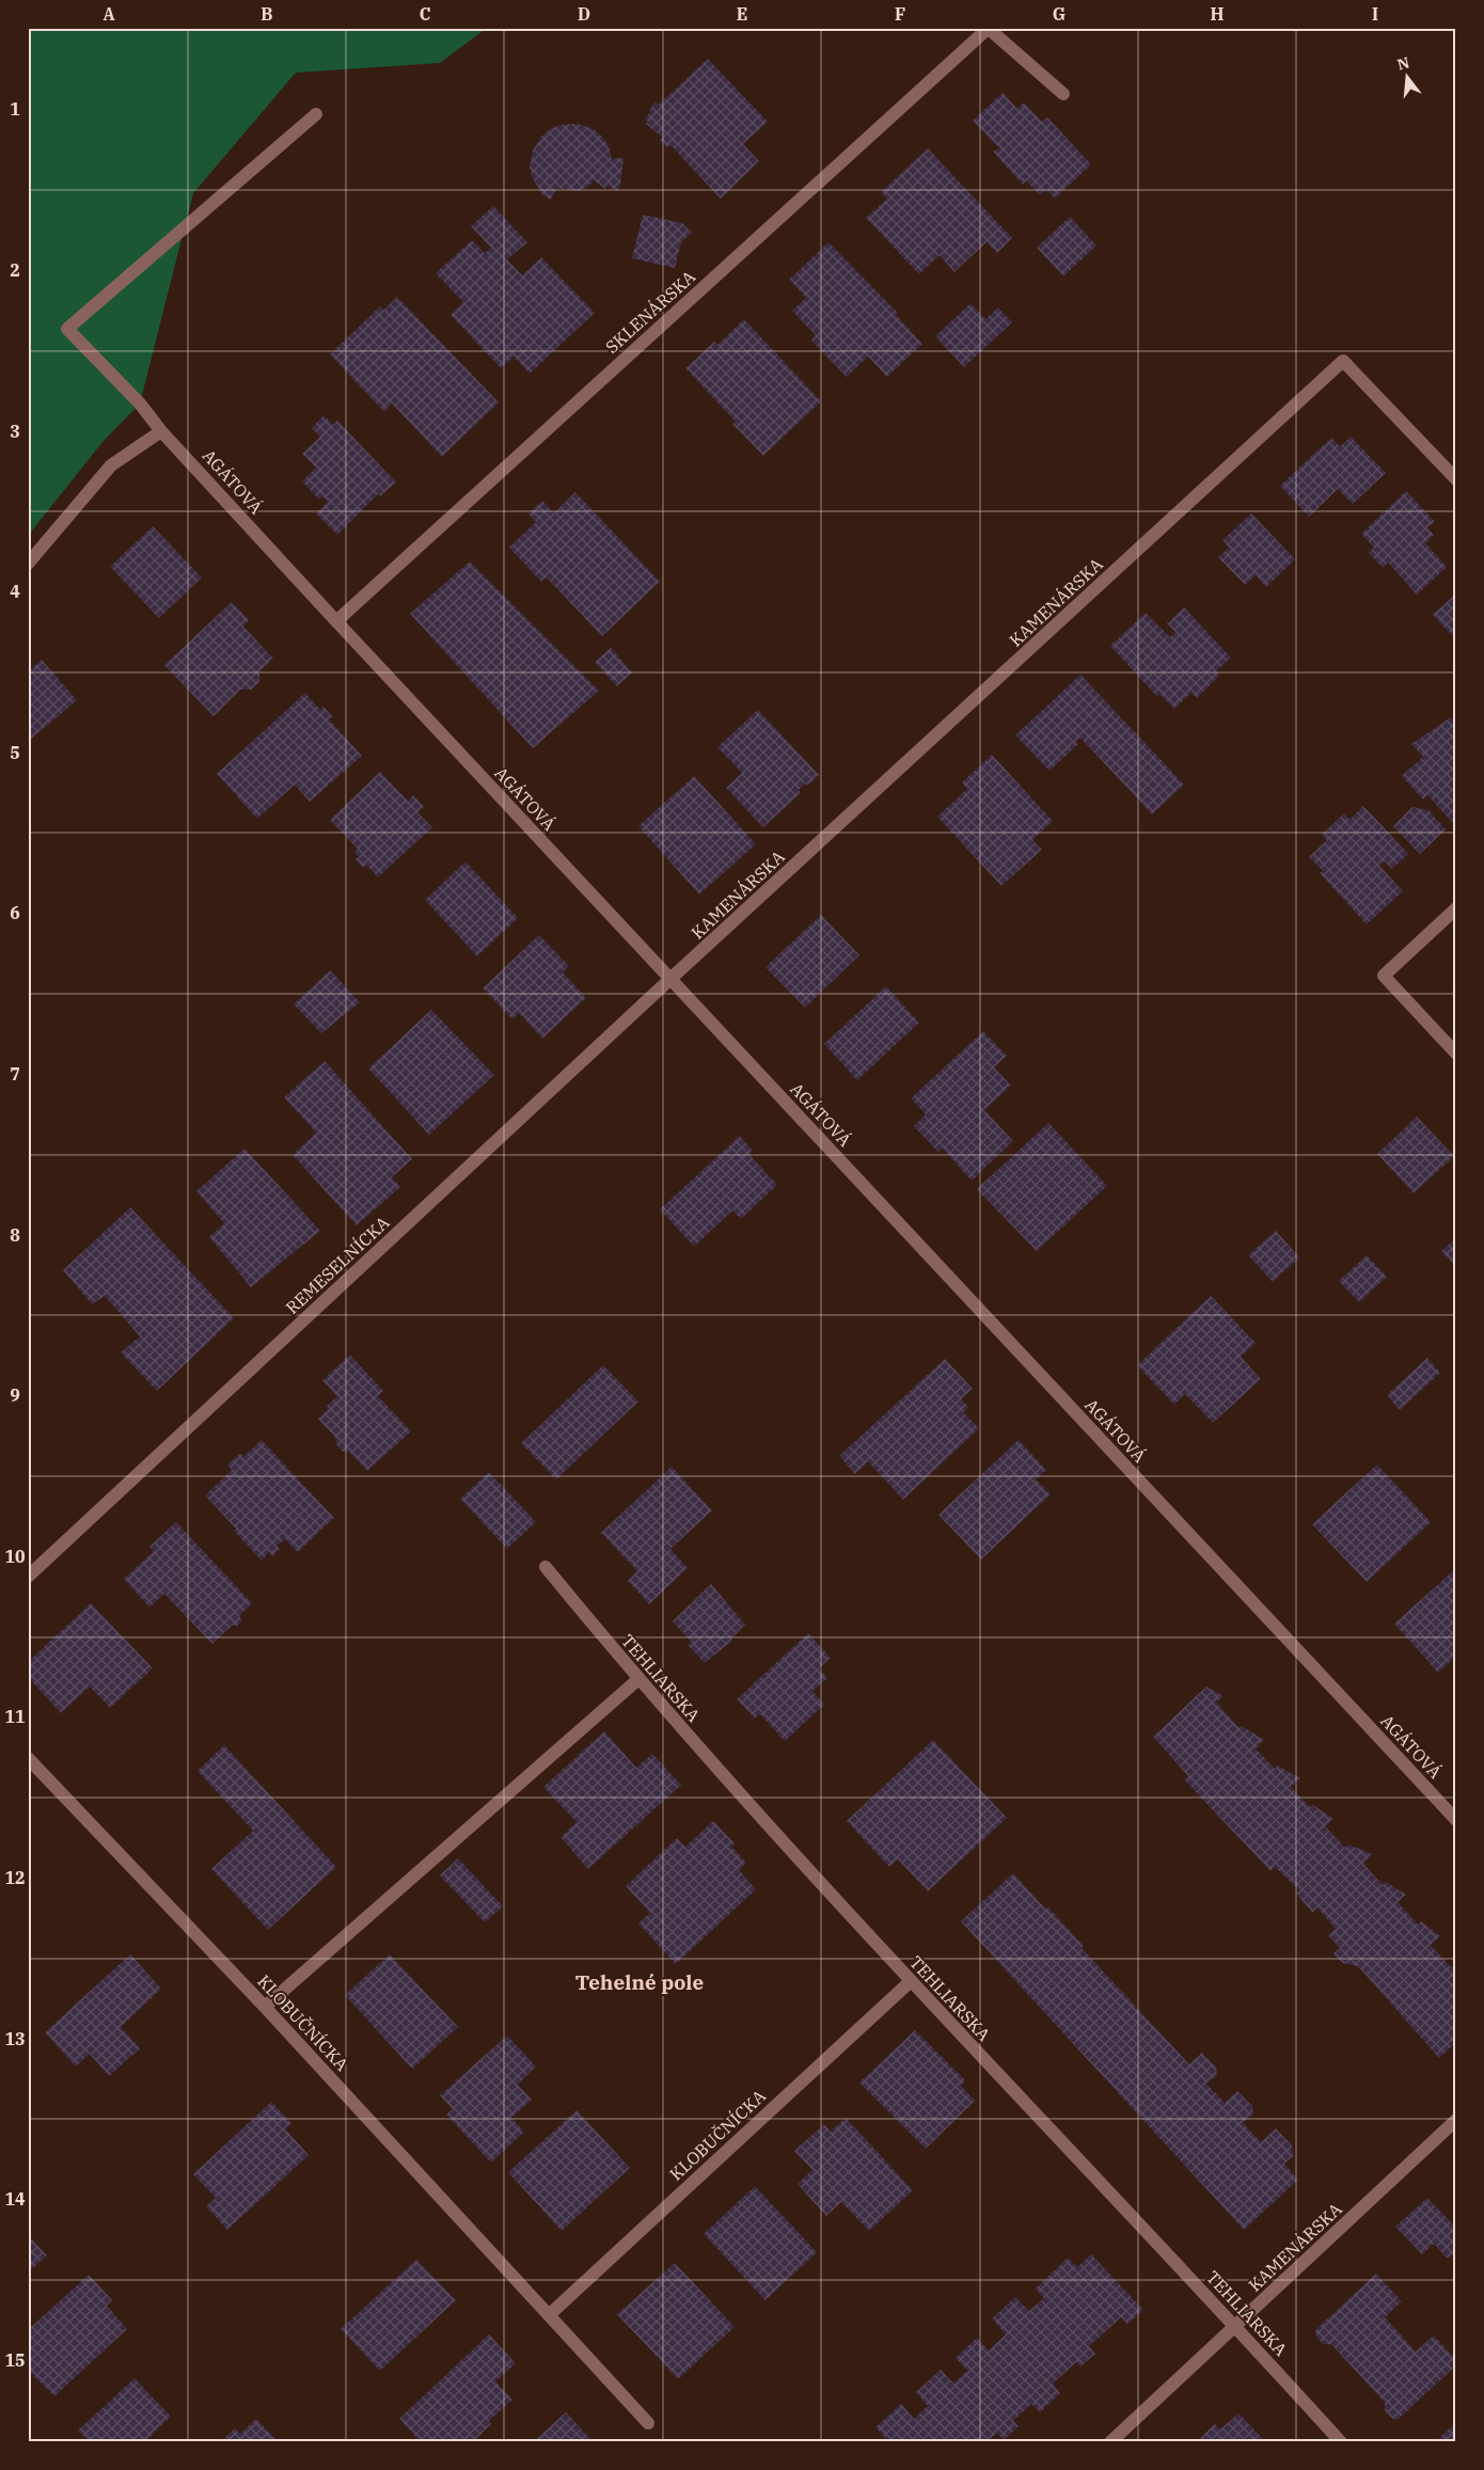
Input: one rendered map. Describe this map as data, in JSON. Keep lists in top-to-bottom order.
{
  "streets": {
    "street": [
      "SKLENÁRSKA",
      "AGÁTOVÁ",
      "KAMENÁRSKA",
      "REMESELNÍCKA",
      "TEHLIARSKA",
      "KLOBUČNÍCKA"
    ]
  },
  "crossings": [
    ["SKLENÁRSKA", "AGÁTOVÁ"],
    ["AGÁTOVÁ", "KAMENÁRSKA"],
    ["AGÁTOVÁ", "REMESELNÍCKA"],
    ["KAMENÁRSKA", "REMESELNÍCKA"],
    ["KAMENÁRSKA", "TEHLIARSKA"],
    ["TEHLIARSKA", "KLOBUČNÍCKA"]
  ],
  "districts": ["Tehelné pole"],
  "north": "top",
  "grid": {
    "columns": [
      "A",
      "B",
      "C",
      "D",
      "E",
      "F",
      "G",
      "H",
      "I"
    ],
    "rows": [
      "1",
      "2",
      "3",
      "4",
      "5",
      "6",
      "7",
      "8",
      "9",
      "10",
      "11",
      "12",
      "13",
      "14",
      "15"
    ]
  }
}
